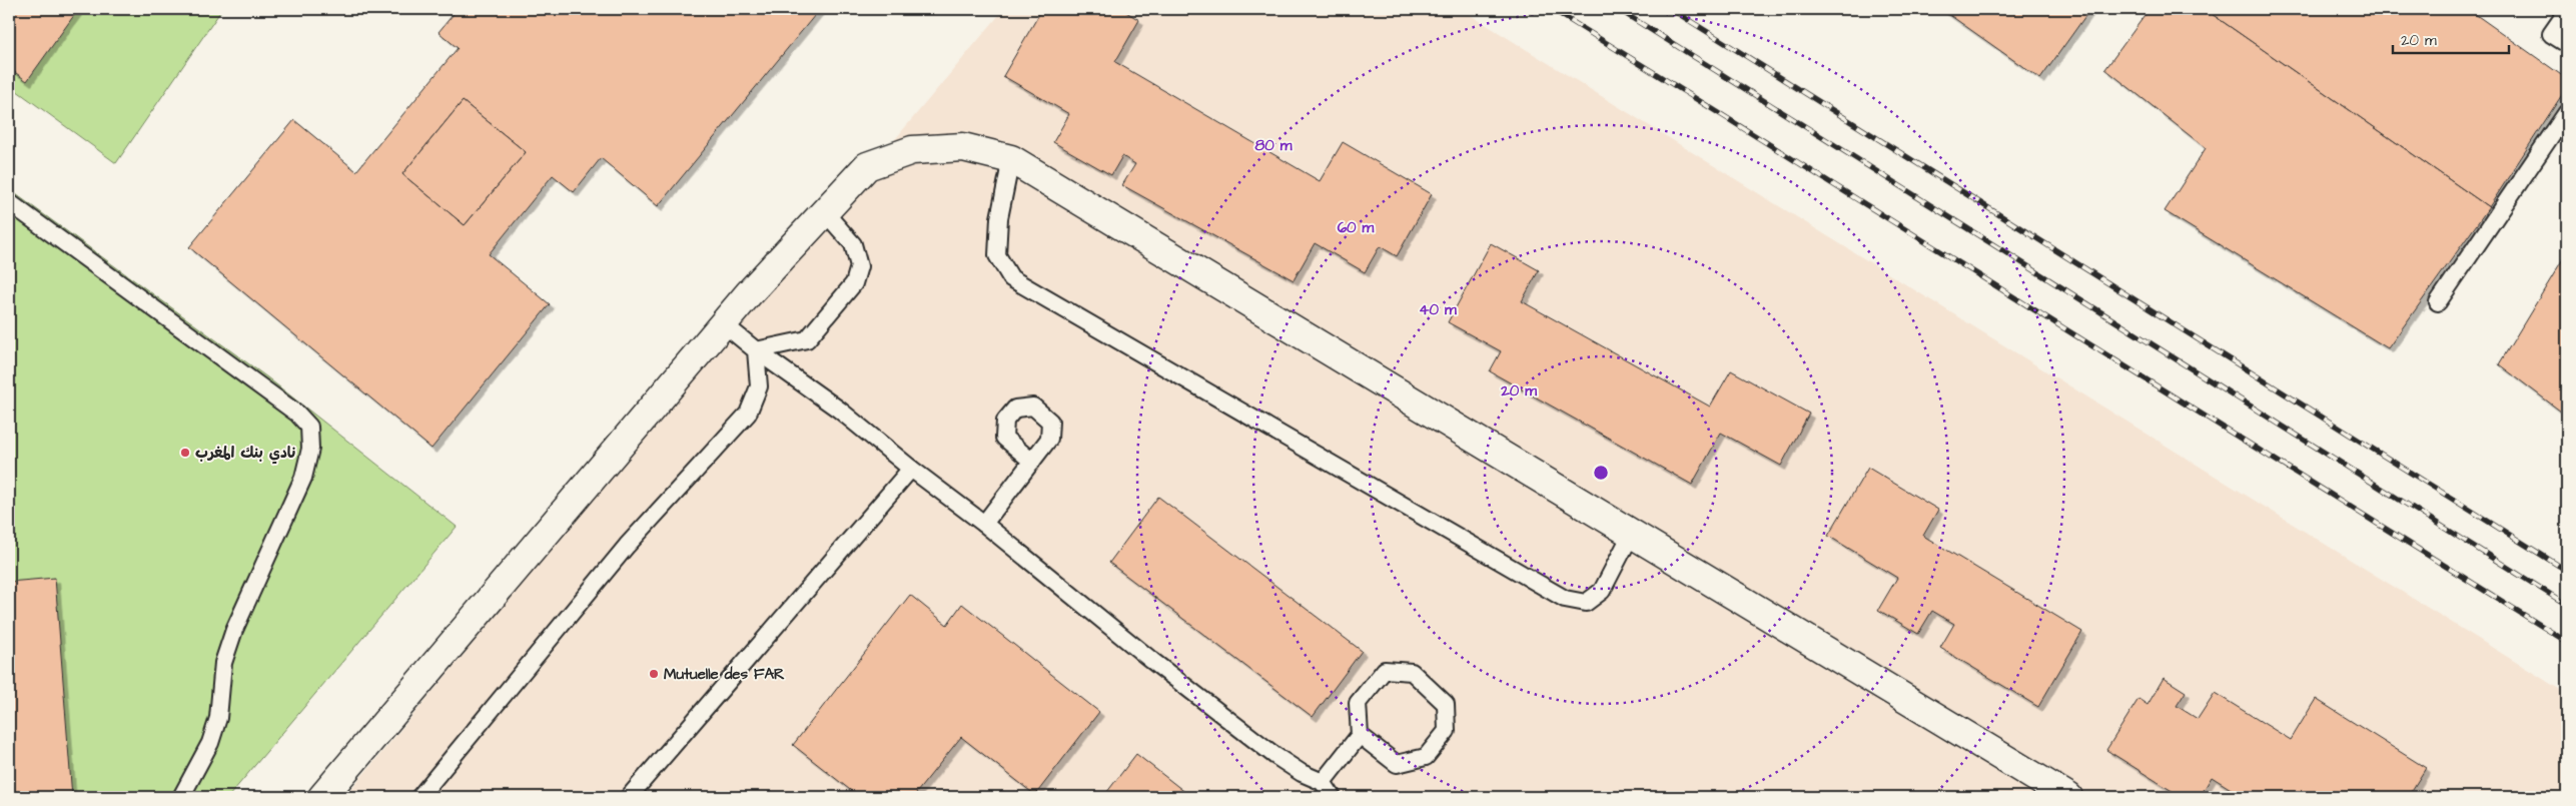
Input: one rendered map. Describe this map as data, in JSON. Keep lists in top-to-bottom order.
{
  "places": ["نادي بنك المغرب", "Mutuelle des FAR"],
  "scale_bar": "20 m",
  "rings": [
    "80 m",
    "60 m",
    "40 m",
    "20 m"
  ]
}
